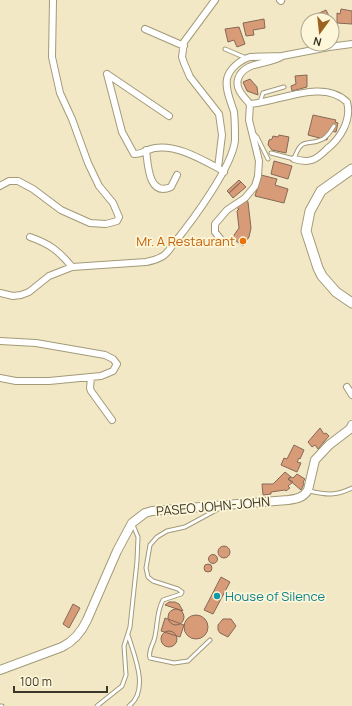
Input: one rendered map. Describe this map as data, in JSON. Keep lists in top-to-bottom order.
{
  "streets": {
    "street": ["PASEO JOHN-JOHN"]
  },
  "places": ["Mr. A Restaurant", "House of Silence"],
  "scale_bar": "100 m",
  "north": "bottom"
}
